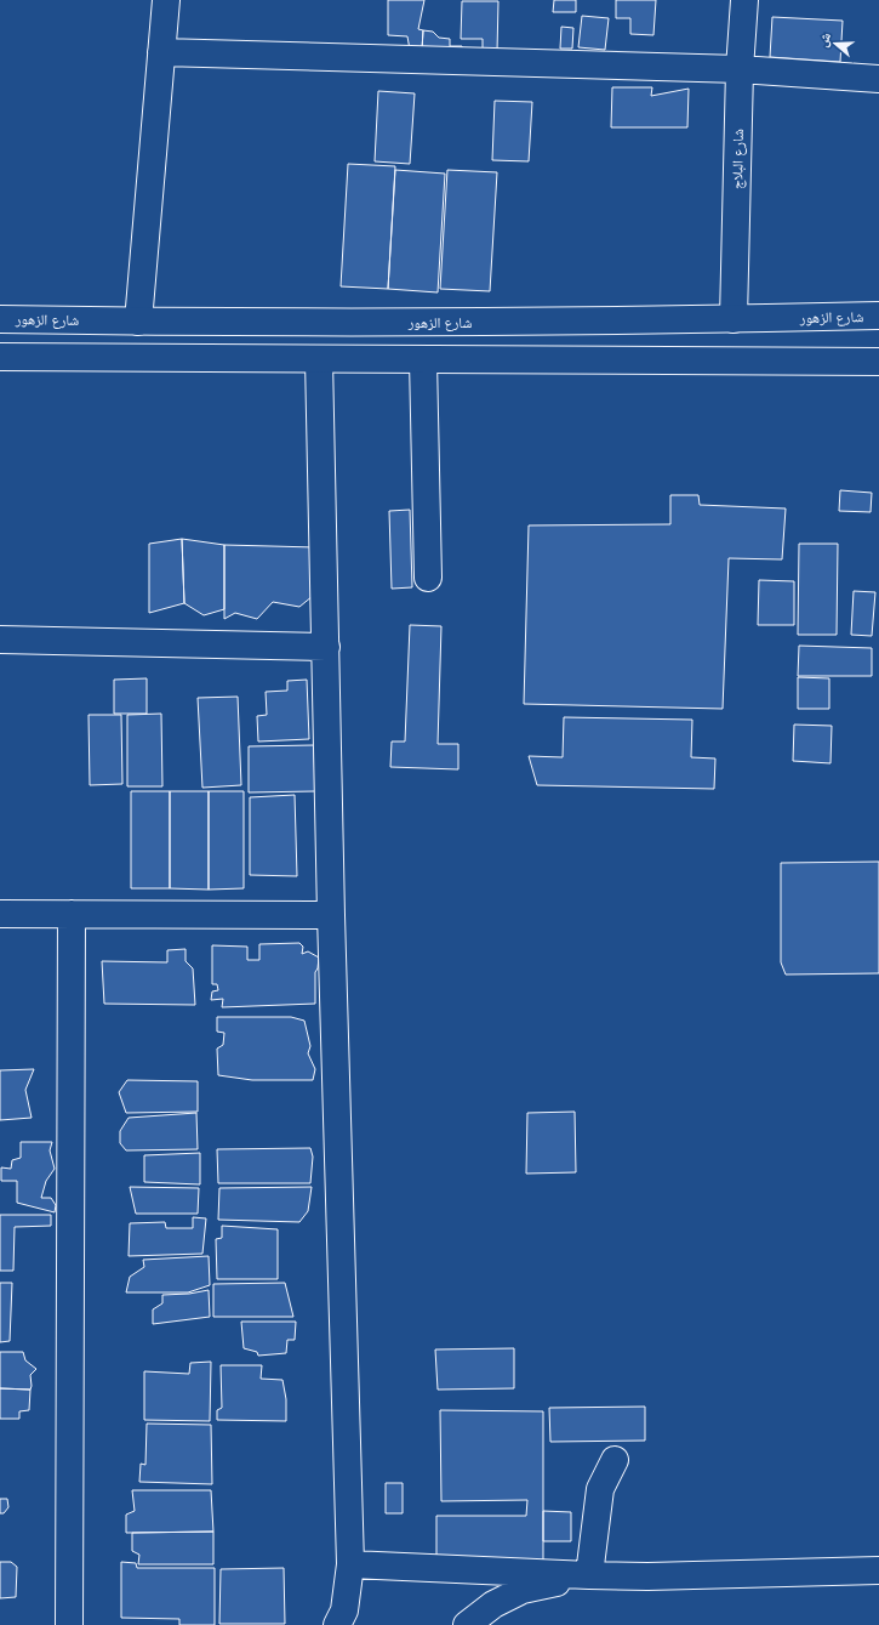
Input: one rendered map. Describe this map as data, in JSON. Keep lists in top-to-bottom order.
{
  "streets": {
    "street": ["شارع البلاج", "شارع الزهور"]
  },
  "crossings": [
    ["شارع البلاج", "شارع الزهور"]
  ],
  "north": "left"
}
